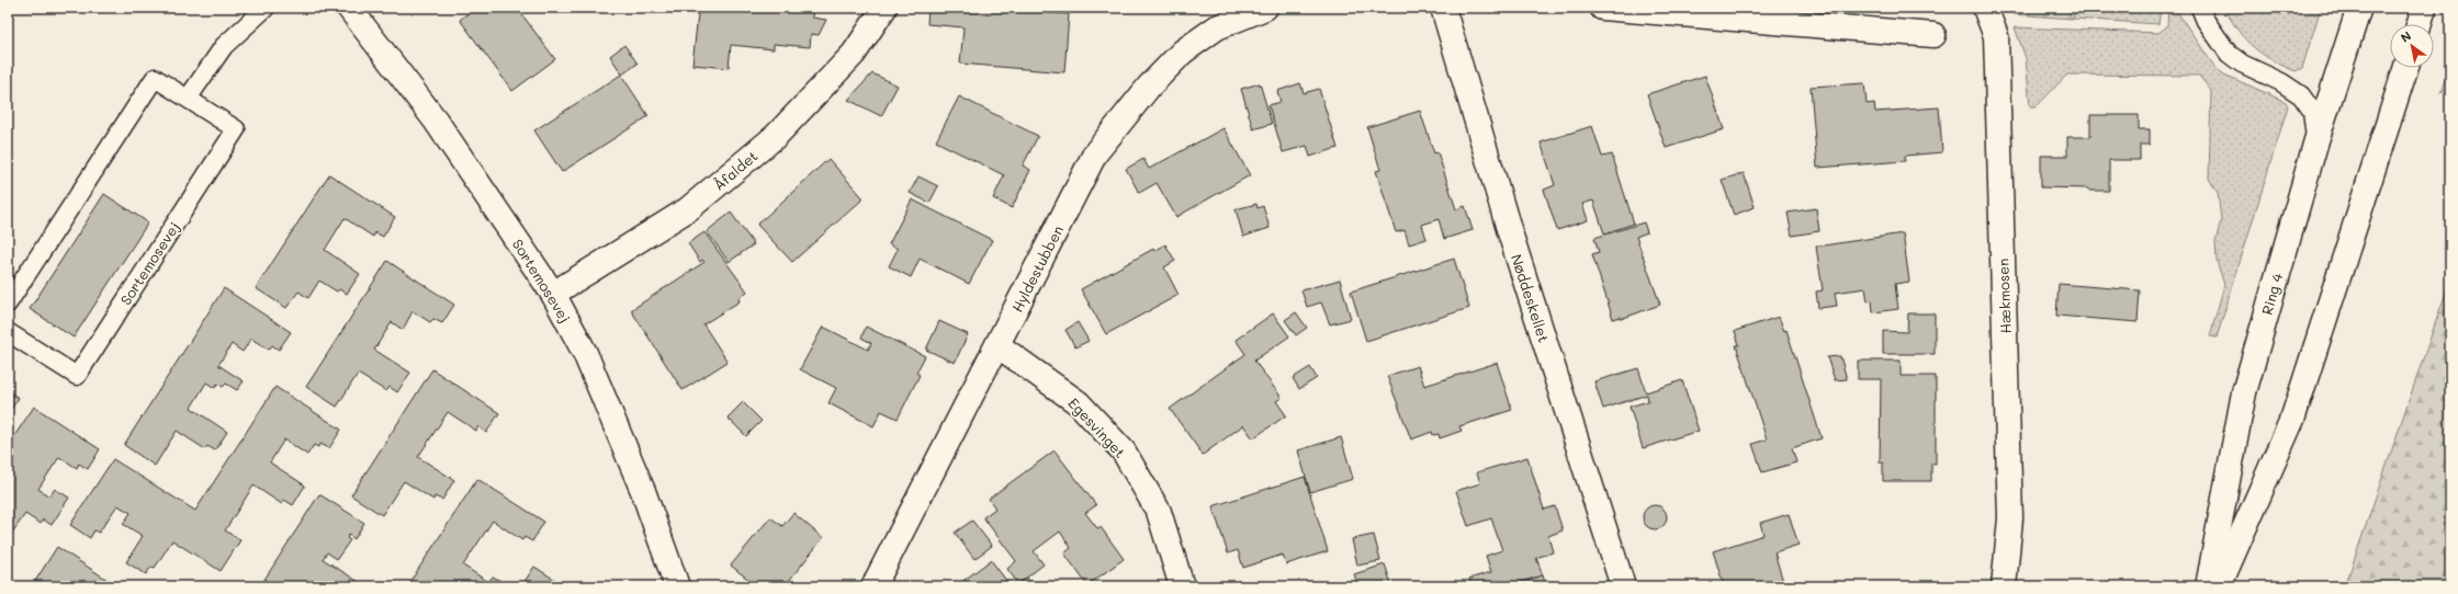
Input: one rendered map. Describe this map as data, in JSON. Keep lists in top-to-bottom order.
{
  "streets": {
    "street": [
      "Åfaldet",
      "Sortemosevej",
      "Hyldestubben",
      "Ring 4",
      "Hækmosen",
      "Nøddeskellet",
      "Egesvinget"
    ]
  },
  "crossings": [
    ["Åfaldet", "Sortemosevej"],
    ["Hyldestubben", "Egesvinget"]
  ],
  "north": "top left"
}
